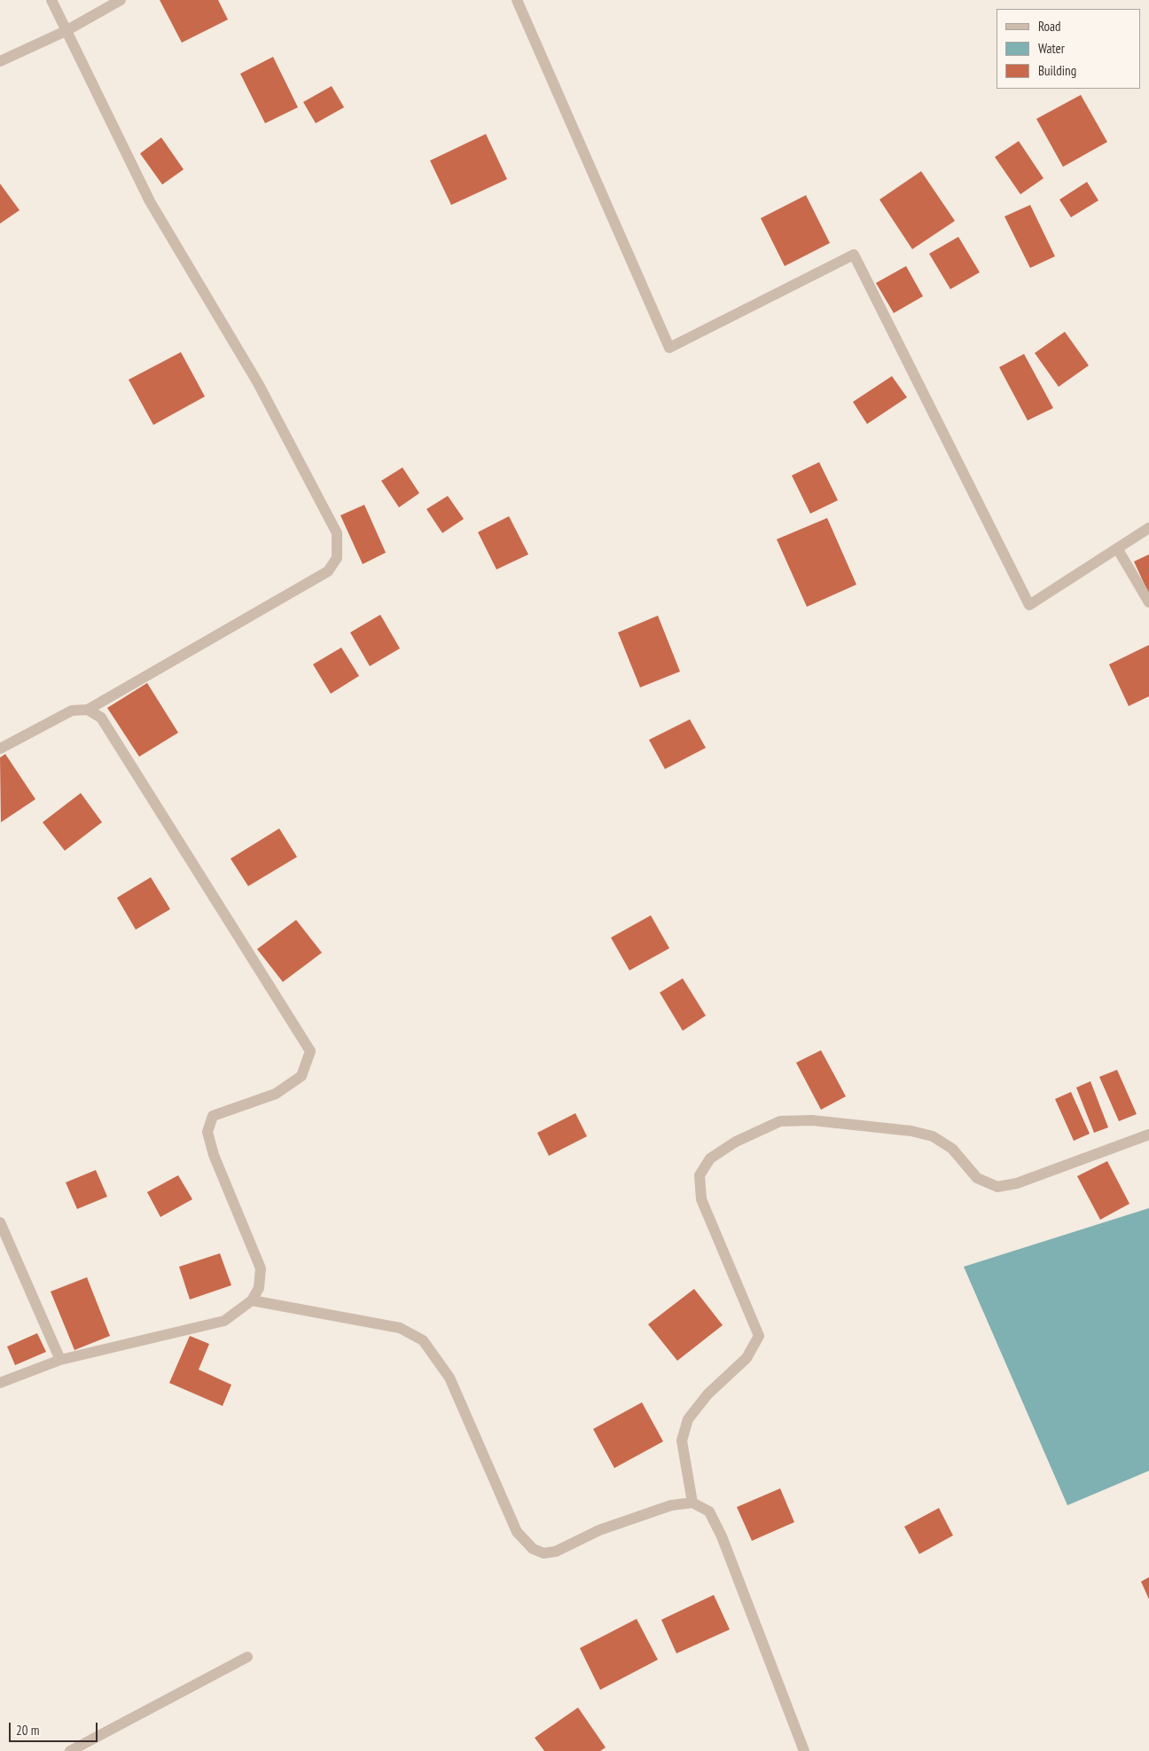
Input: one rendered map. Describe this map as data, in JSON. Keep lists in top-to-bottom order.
{
  "legend": ["Road", "Water", "Building"],
  "scale_bar": "20 m"
}
